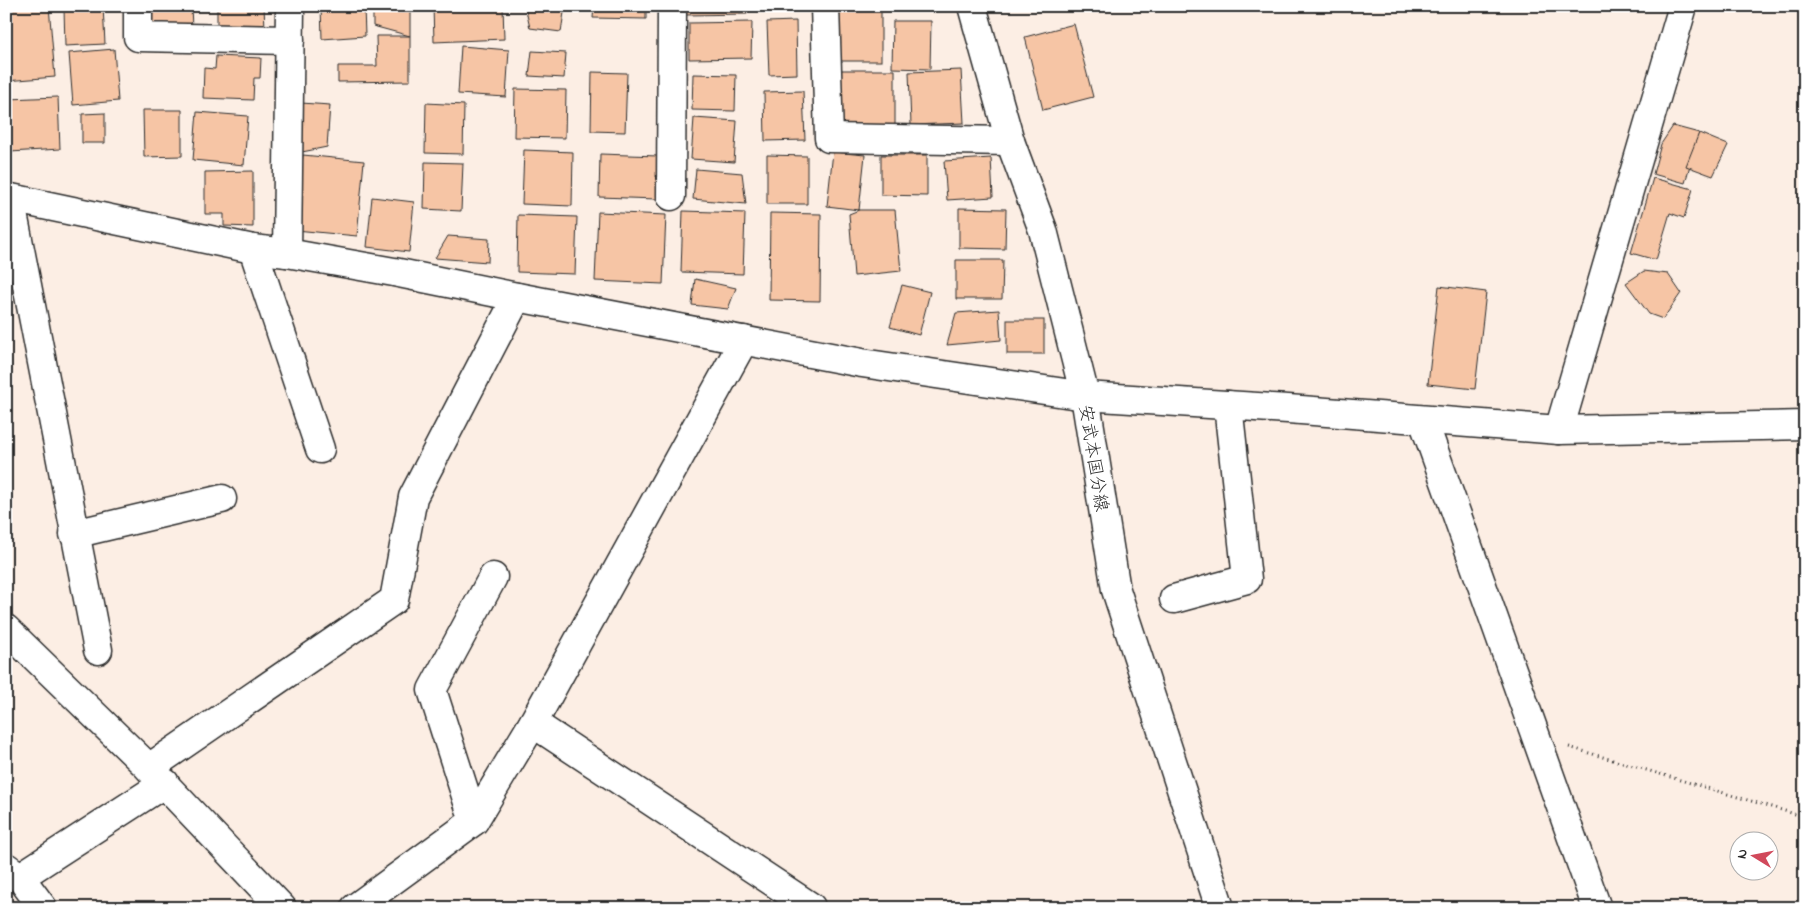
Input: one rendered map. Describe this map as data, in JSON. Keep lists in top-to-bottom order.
{
  "streets": {
    "street": ["安武本国分線"]
  },
  "north": "left"
}
